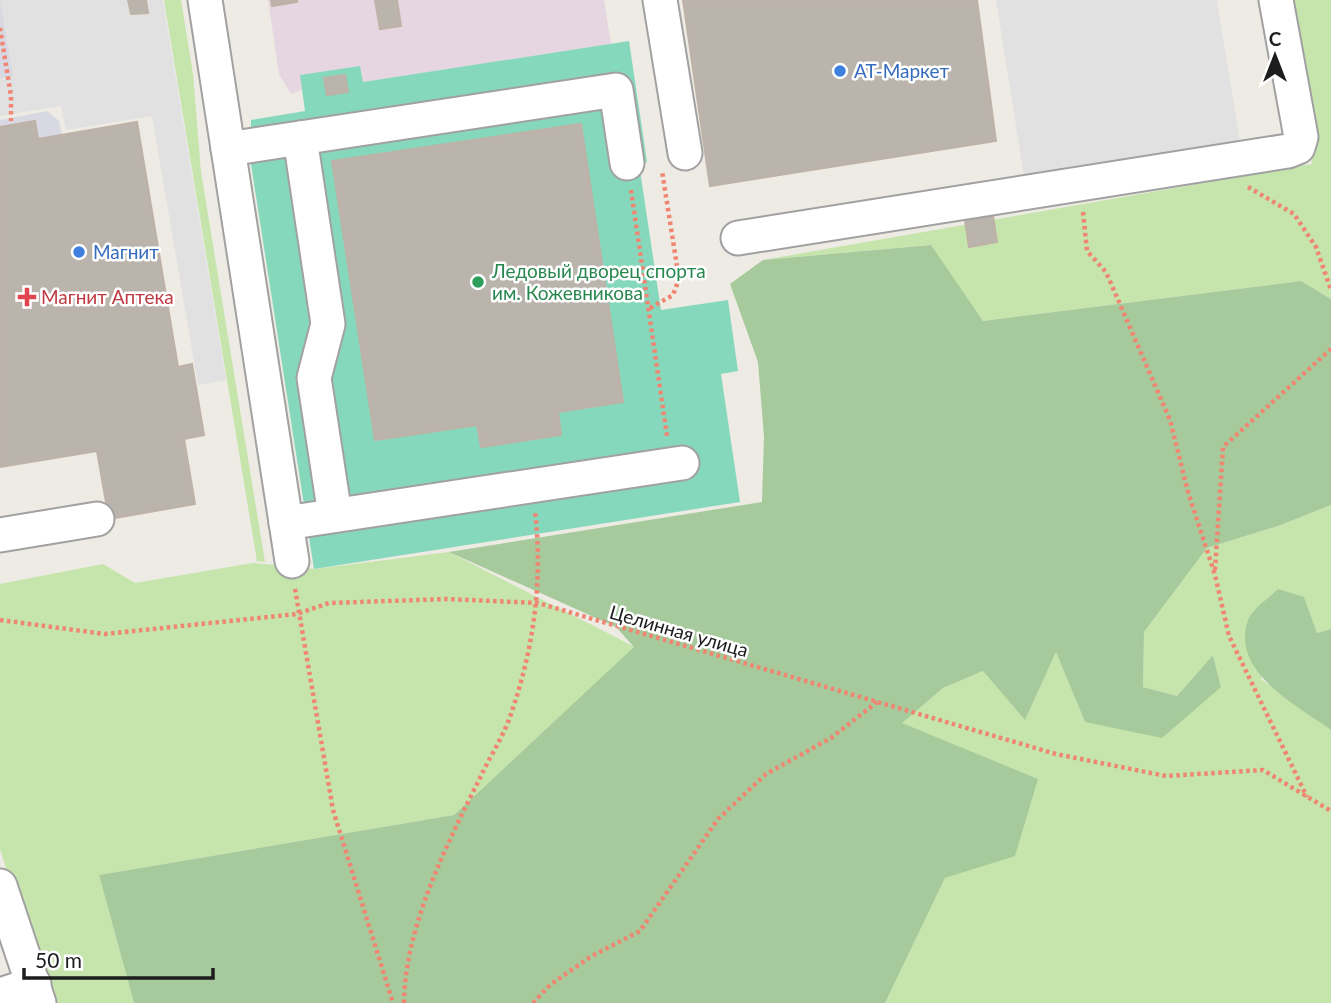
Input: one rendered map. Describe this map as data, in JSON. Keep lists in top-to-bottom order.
{
  "streets": {
    "path": ["Целинная улица"]
  },
  "places": {
    "other": ["АТ-Маркет", "Магнит", "Ледовый дворец спорта им. Кожевникова"],
    "health": ["Магнит Аптека"]
  },
  "scale_bar": "50 m",
  "north": "top"
}
